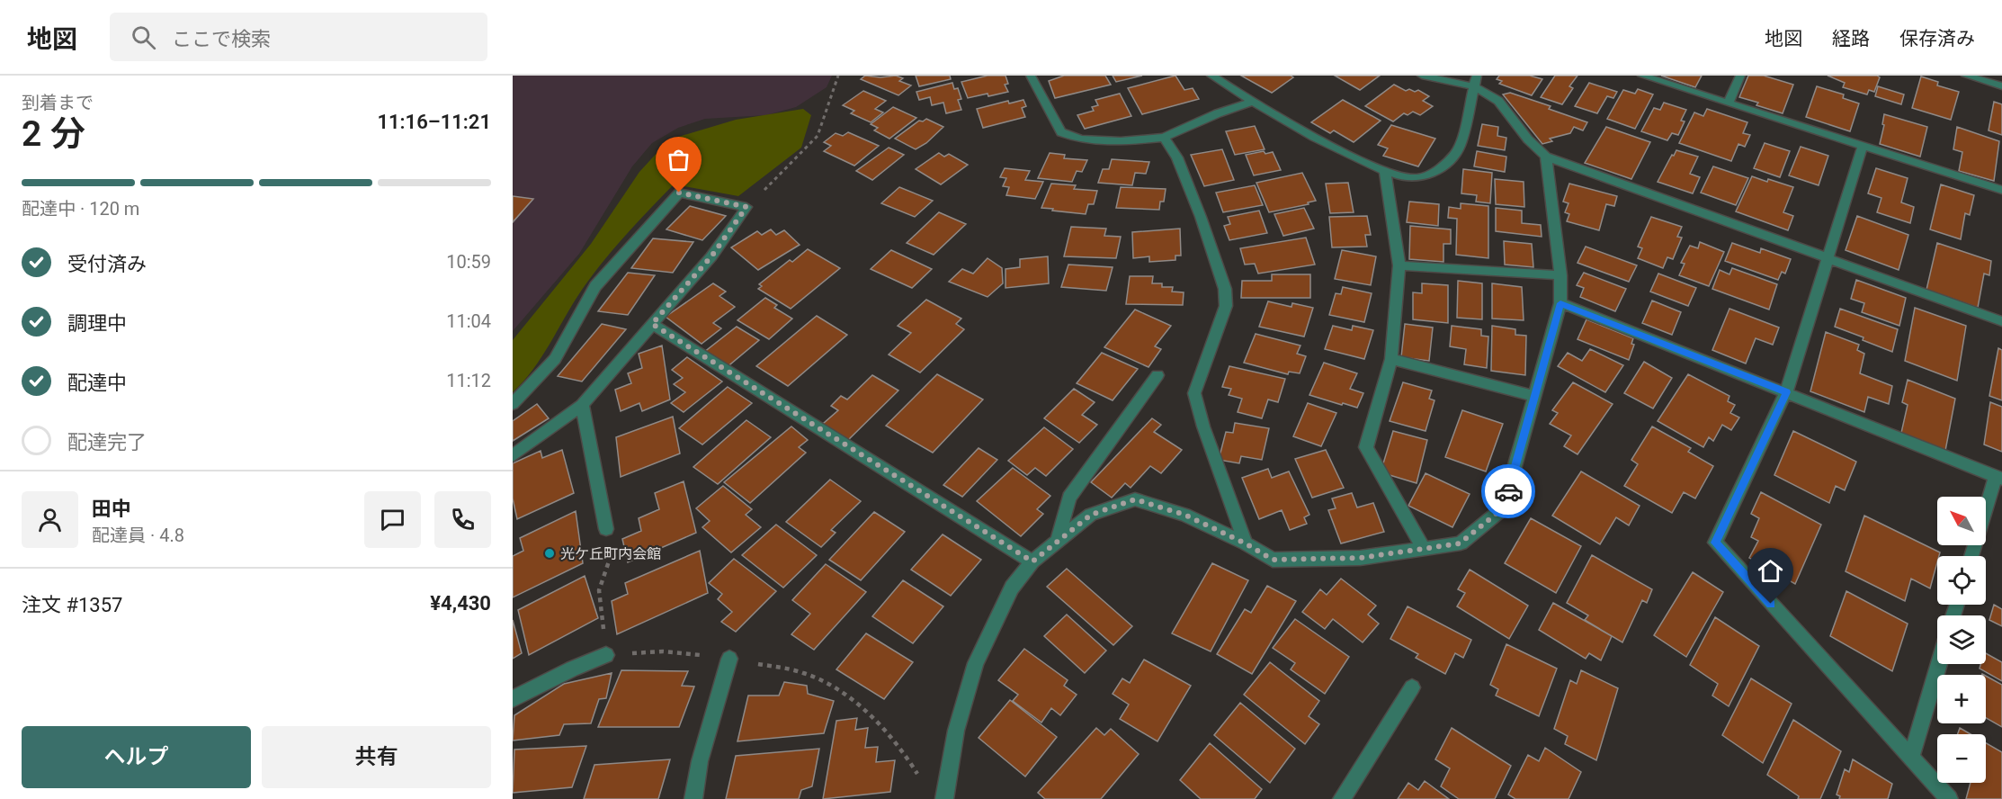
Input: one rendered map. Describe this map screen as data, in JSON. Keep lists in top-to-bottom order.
{
  "places": ["光ケ丘町内会館"],
  "north": "top left",
  "page": {
    "header": "地図",
    "search": "ここで検索",
    "nav": ["地図", "経路", "保存済み"],
    "heading": ["2 分", "到着まで", "11:16–11:21"],
    "panel": [
      "田中",
      "配達員 · 4.8",
      "注文 #1357",
      "¥4,430"
    ],
    "bar": "配達中 · 120 m",
    "list": [
      ["受付済み", "10:59"],
      ["調理中", "11:04"],
      ["配達中", "11:12"],
      "配達完了"
    ],
    "map_buttons": ["+", "−"],
    "buttons": ["ヘルプ", "共有"]
  }
}
